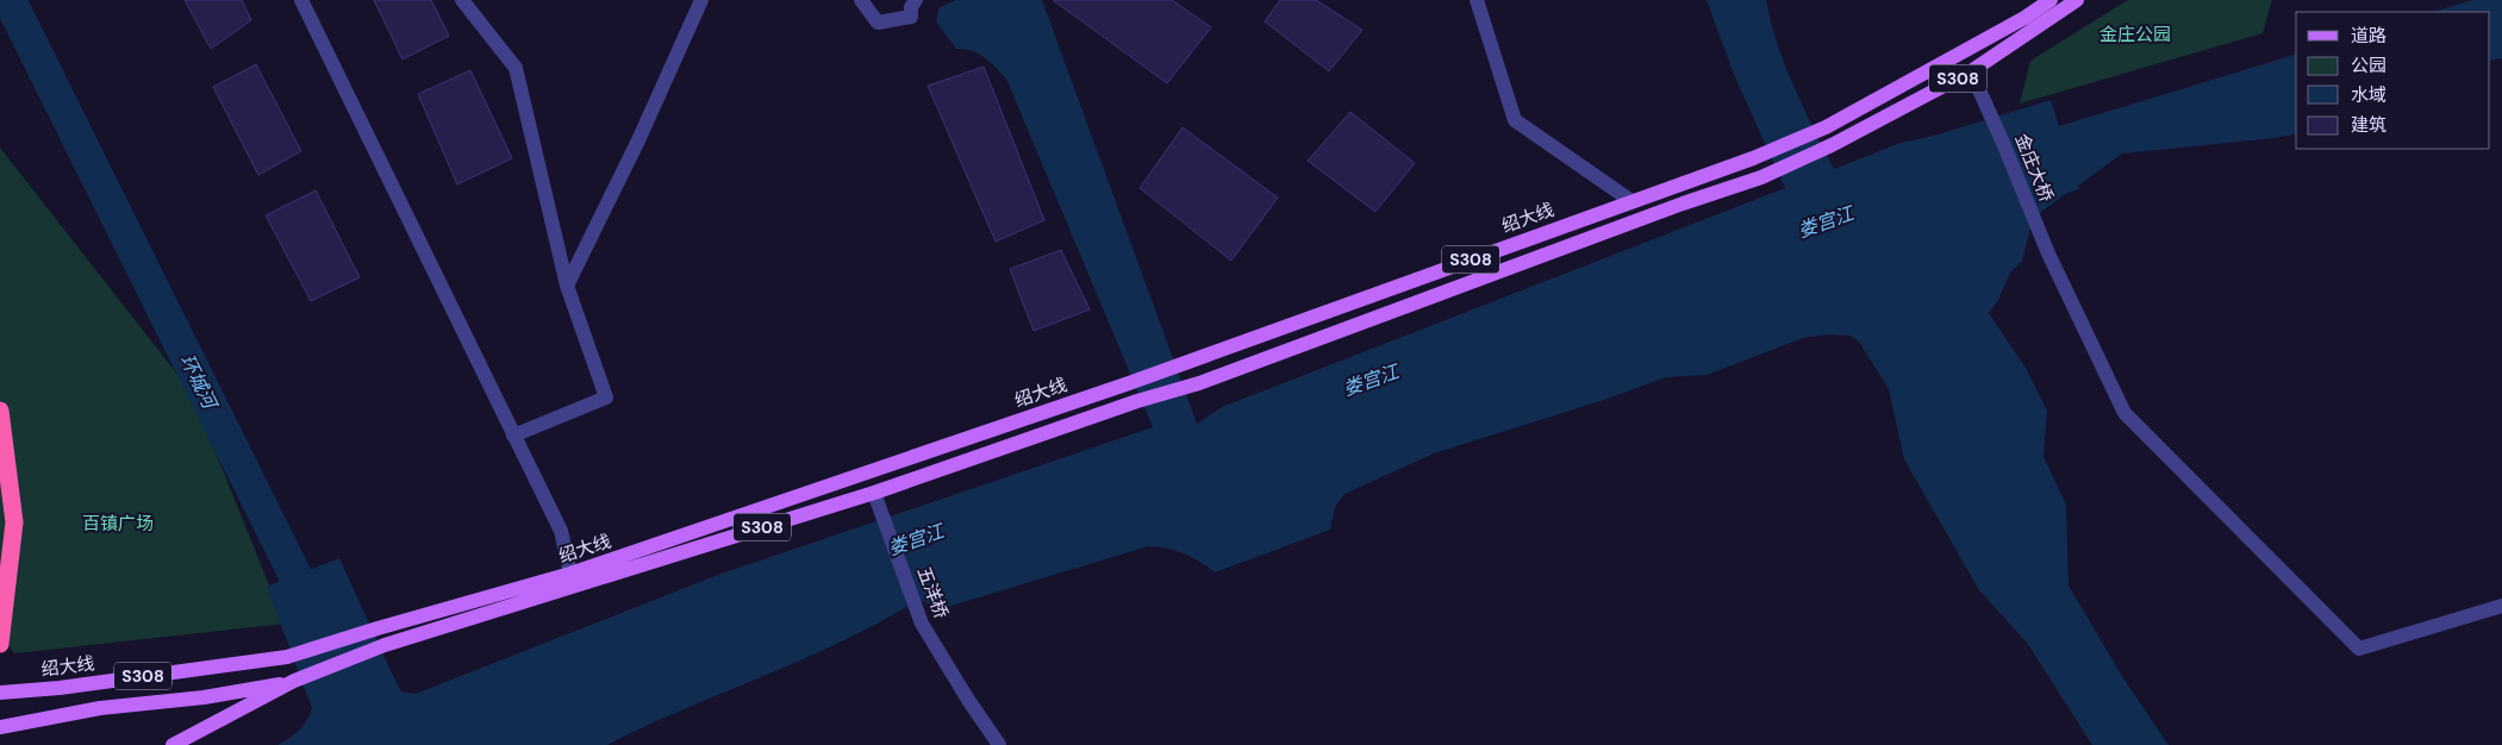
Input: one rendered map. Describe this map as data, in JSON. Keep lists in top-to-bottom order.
{
  "streets": {
    "main road": ["S308", "绍大线"],
    "street": ["金庄大桥", "五洋桥"]
  },
  "crossings": [
    ["S308", "绍大线"],
    ["金庄大桥", "绍大线"],
    ["绍大线", "五洋桥"]
  ],
  "water": ["娄宫江", "环城河"],
  "parks": ["金庄公园", "百镇广场"],
  "legend": [
    "道路",
    "公园",
    "水域",
    "建筑"
  ]
}
